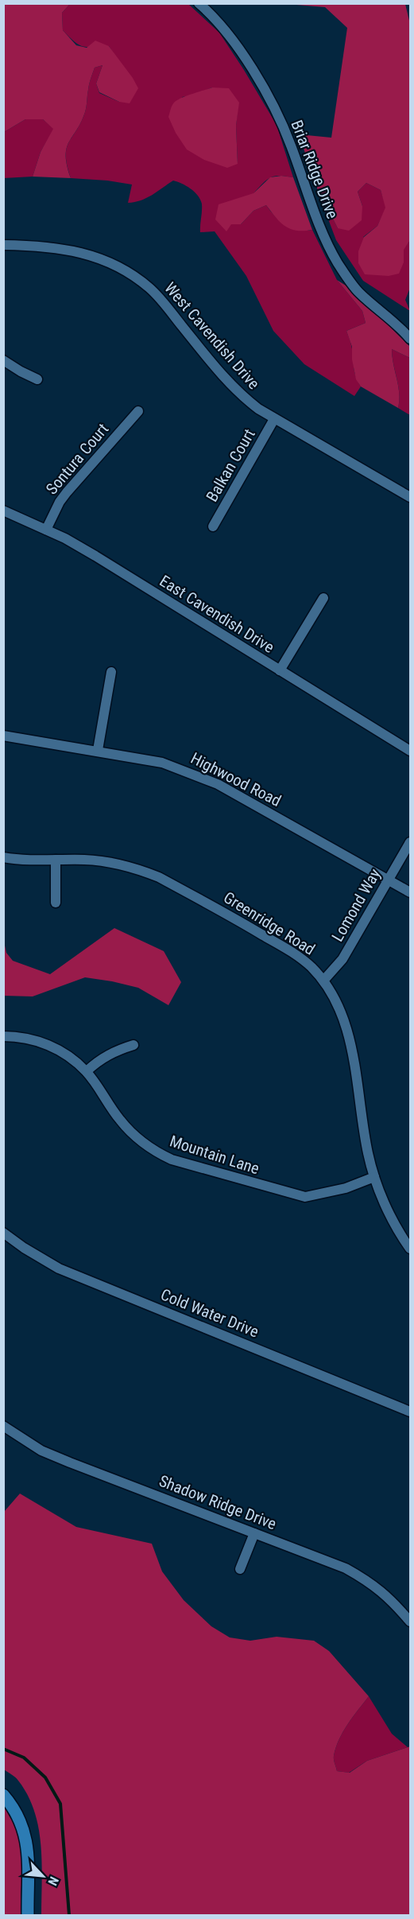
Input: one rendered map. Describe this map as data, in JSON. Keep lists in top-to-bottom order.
{
  "streets": {
    "street": [
      "Briar Ridge Drive",
      "West Cavendish Drive",
      "Sontura Court",
      "Balkan Court",
      "East Cavendish Drive",
      "Highwood Road",
      "Lomond Way",
      "Greenridge Road",
      "Mountain Lane",
      "Cold Water Drive",
      "Shadow Ridge Drive"
    ]
  },
  "crossings": [
    ["West Cavendish Drive", "Balkan Court"],
    ["Sontura Court", "East Cavendish Drive"],
    ["Highwood Road", "Lomond Way"],
    ["Lomond Way", "Greenridge Road"],
    ["Greenridge Road", "Mountain Lane"]
  ],
  "north": "bottom right"
}
